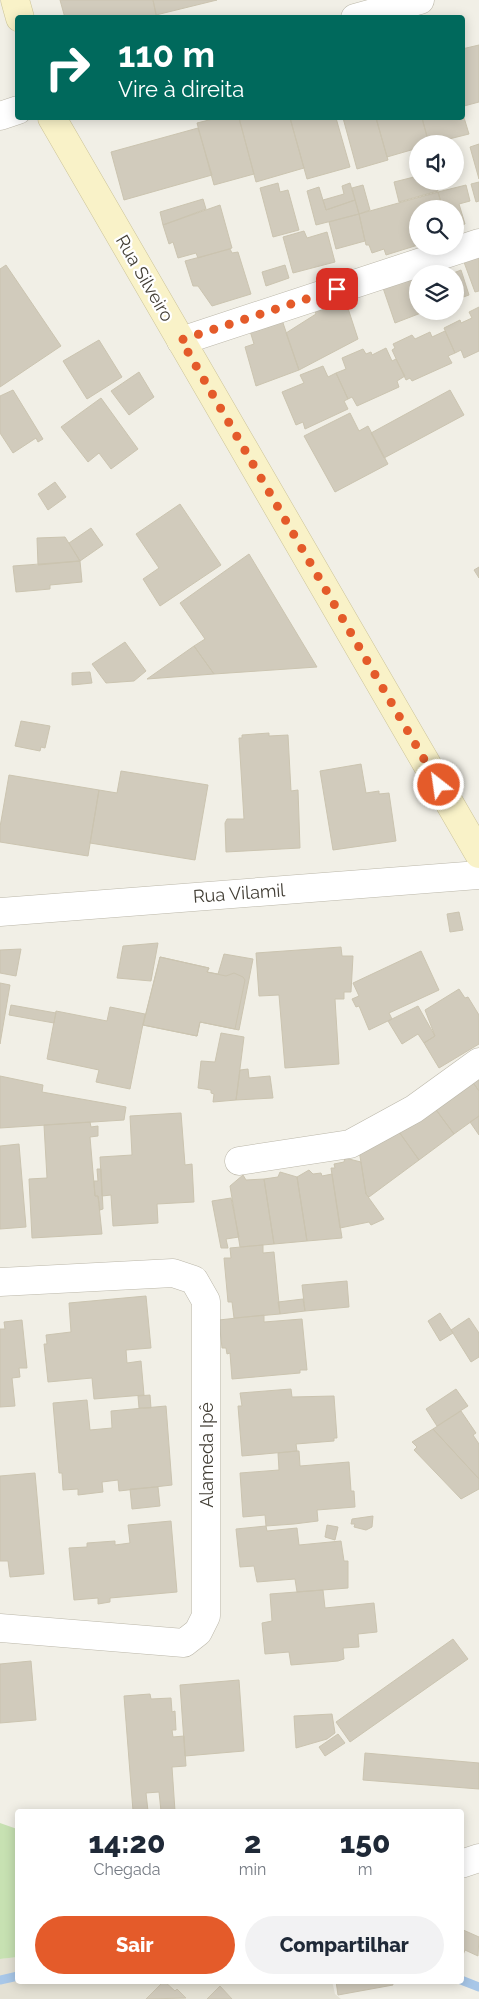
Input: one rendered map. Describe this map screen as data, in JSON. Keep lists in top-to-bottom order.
{
  "streets": {
    "street": ["Rua Silveiro", "Rua Vilamil", "Alameda Ipê"]
  },
  "page": {
    "turn": ["110 m", "Vire à direita"],
    "eta": [
      "14:20",
      "Chegada",
      "2",
      "min",
      "150",
      "m"
    ],
    "buttons": ["Sair", "Compartilhar"]
  }
}
